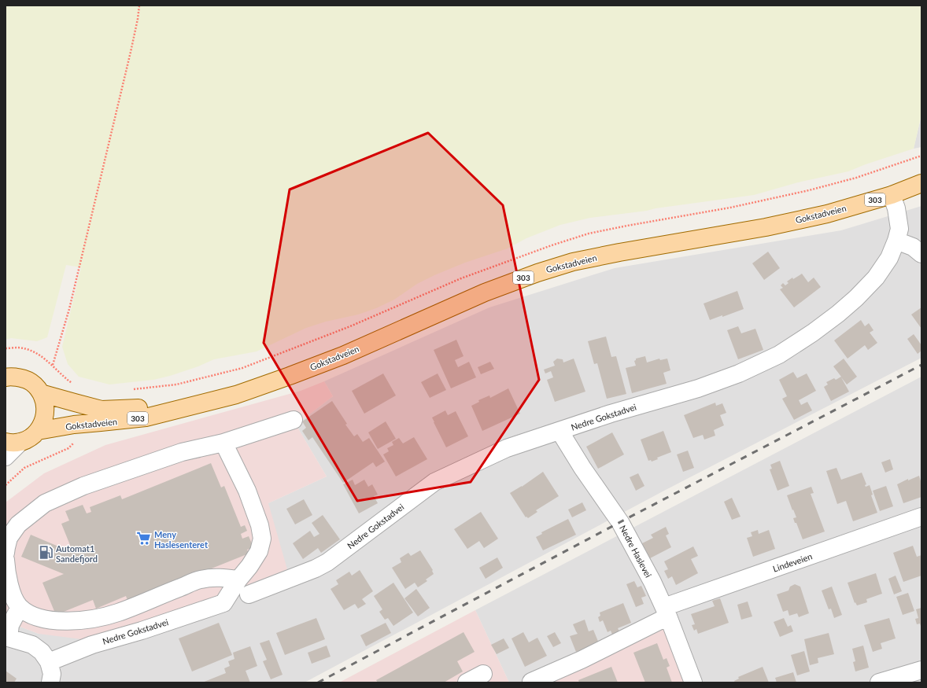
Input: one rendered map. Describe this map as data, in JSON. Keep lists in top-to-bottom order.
{
  "streets": {
    "main road": ["303", "Gokstadveien"],
    "street": ["Nedre Gokstadvei", "Nedre Haslevei", "Lindeveien"]
  },
  "crossings": [
    ["303", "Gokstadveien"],
    ["Gokstadveien", "Nedre Gokstadvei"],
    ["Nedre Gokstadvei", "Nedre Haslevei"],
    ["Nedre Haslevei", "Lindeveien"]
  ],
  "places": {
    "supermarket": ["Meny Haslesenteret"],
    "fuel station": ["Automat1 Sandefjord"]
  }
}
